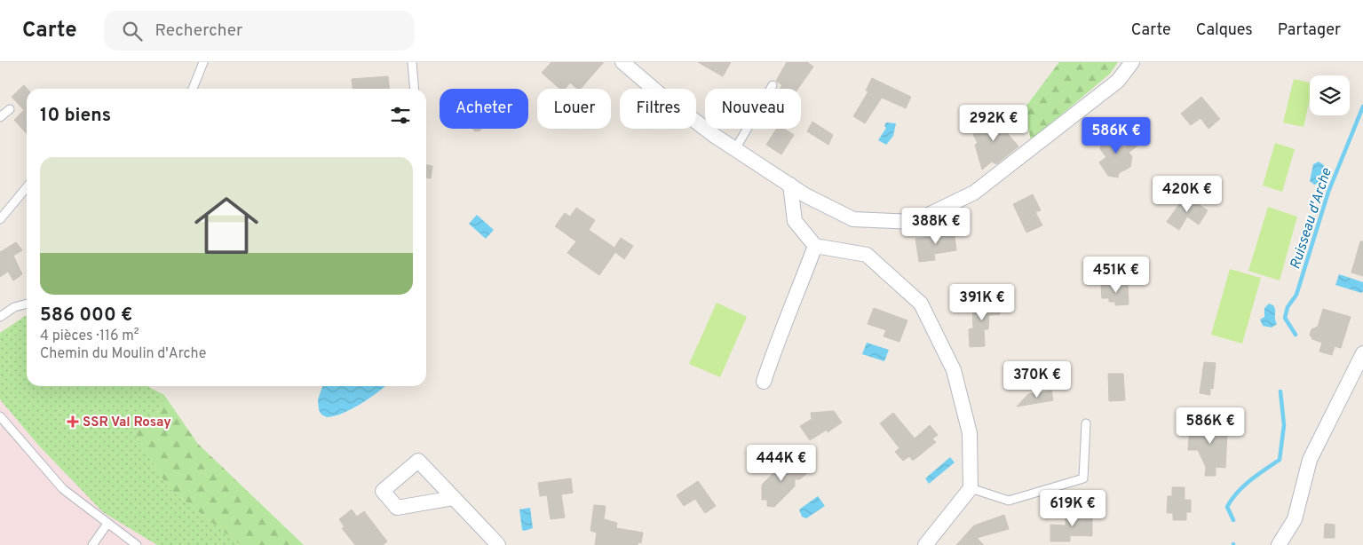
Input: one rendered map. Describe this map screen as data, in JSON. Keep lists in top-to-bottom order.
{
  "water": ["Ruisseau d'Arche"],
  "places": {
    "health": ["SSR Val Rosay"]
  },
  "page": {
    "header": "Carte",
    "search": "Rechercher",
    "nav": ["Carte", "Calques", "Partager"],
    "chip": [
      "Acheter",
      "Louer",
      "Filtres",
      "Nouveau"
    ],
    "heading": "10 biens",
    "price": [
      "292K €",
      "586K €",
      "420K €",
      "388K €",
      "451K €",
      "391K €",
      "370K €",
      "586K €",
      "444K €",
      "619K €"
    ],
    "list": [
      {
        "name": "586 000 €",
        "note": "4 pièces · 116 m² · Chemin du Moulin d'Arche"
      }
    ]
  }
}
